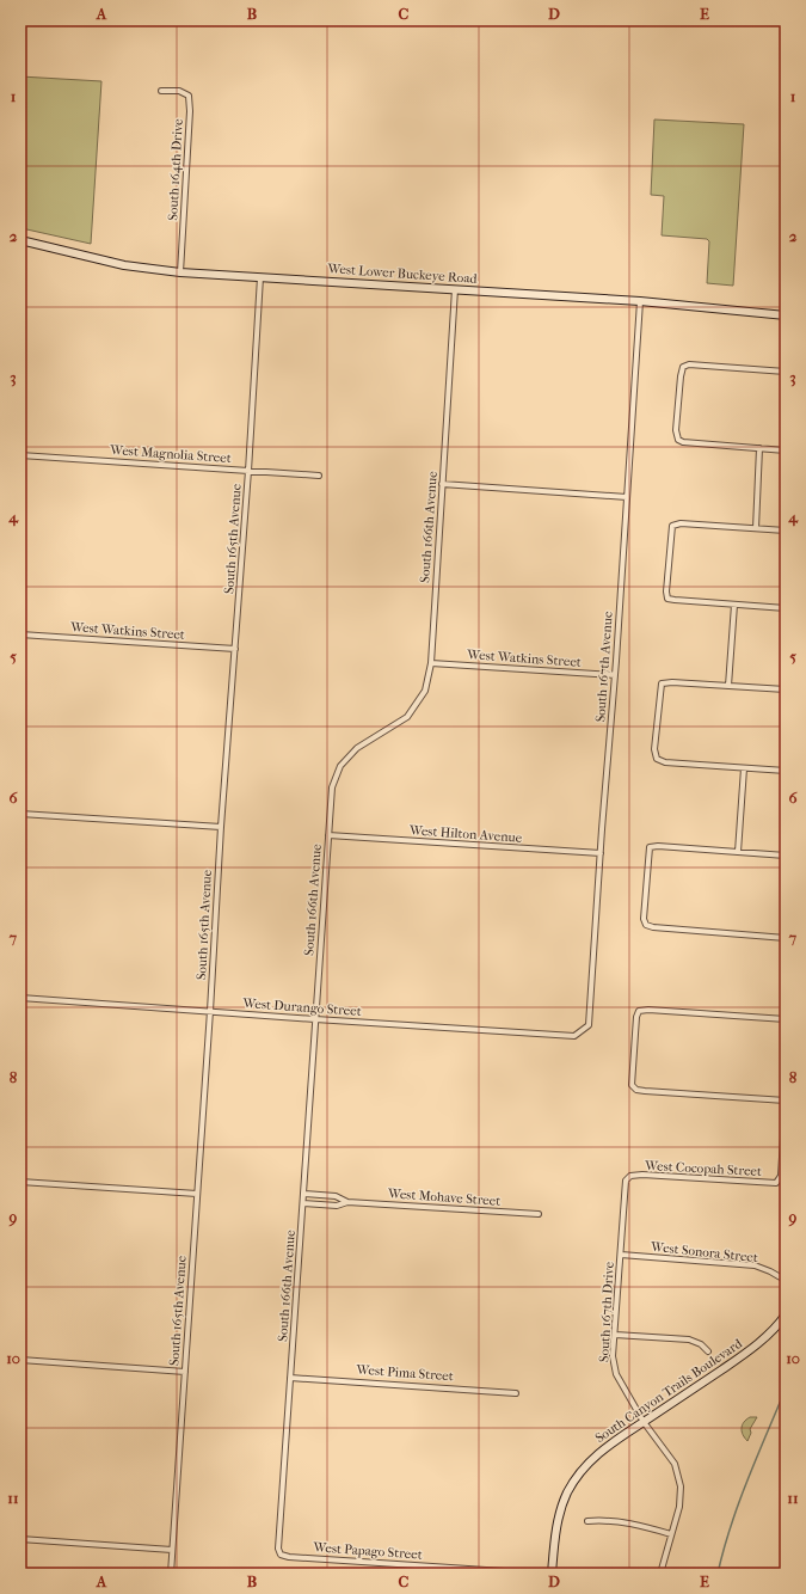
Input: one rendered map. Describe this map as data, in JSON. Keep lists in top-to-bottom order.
{
  "streets": {
    "main road": ["West Lower Buckeye Road", "South Canyon Trails Boulevard"],
    "street": [
      "South 164th Drive",
      "West Magnolia Street",
      "South 166th Avenue",
      "South 165th Avenue",
      "West Watkins Street",
      "South 167th Avenue",
      "West Hilton Avenue",
      "West Durango Street",
      "West Cocopah Street",
      "West Mohave Street",
      "West Sonora Street",
      "South 167th Drive",
      "West Pima Street",
      "West Papago Street"
    ]
  },
  "crossings": [
    ["South 164th Drive", "West Lower Buckeye Road"],
    ["West Lower Buckeye Road", "South 166th Avenue"],
    ["West Lower Buckeye Road", "South 165th Avenue"],
    ["West Lower Buckeye Road", "South 167th Avenue"],
    ["West Magnolia Street", "South 165th Avenue"],
    ["South 166th Avenue", "West Watkins Street"],
    ["South 166th Avenue", "West Hilton Avenue"],
    ["South 166th Avenue", "West Durango Street"],
    ["South 166th Avenue", "West Mohave Street"],
    ["South 166th Avenue", "West Pima Street"],
    ["South 166th Avenue", "West Papago Street"],
    ["South 165th Avenue", "West Watkins Street"],
    ["South 165th Avenue", "West Durango Street"],
    ["West Watkins Street", "South 167th Avenue"],
    ["South 167th Avenue", "West Hilton Avenue"],
    ["South 167th Avenue", "West Durango Street"],
    ["West Cocopah Street", "South 167th Drive"],
    ["West Sonora Street", "South 167th Drive"],
    ["South 167th Drive", "South Canyon Trails Boulevard"]
  ],
  "grid": {
    "columns": [
      "A",
      "B",
      "C",
      "D",
      "E"
    ],
    "rows": [
      "1",
      "2",
      "3",
      "4",
      "5",
      "6",
      "7",
      "8",
      "9",
      "10",
      "11"
    ]
  }
}
